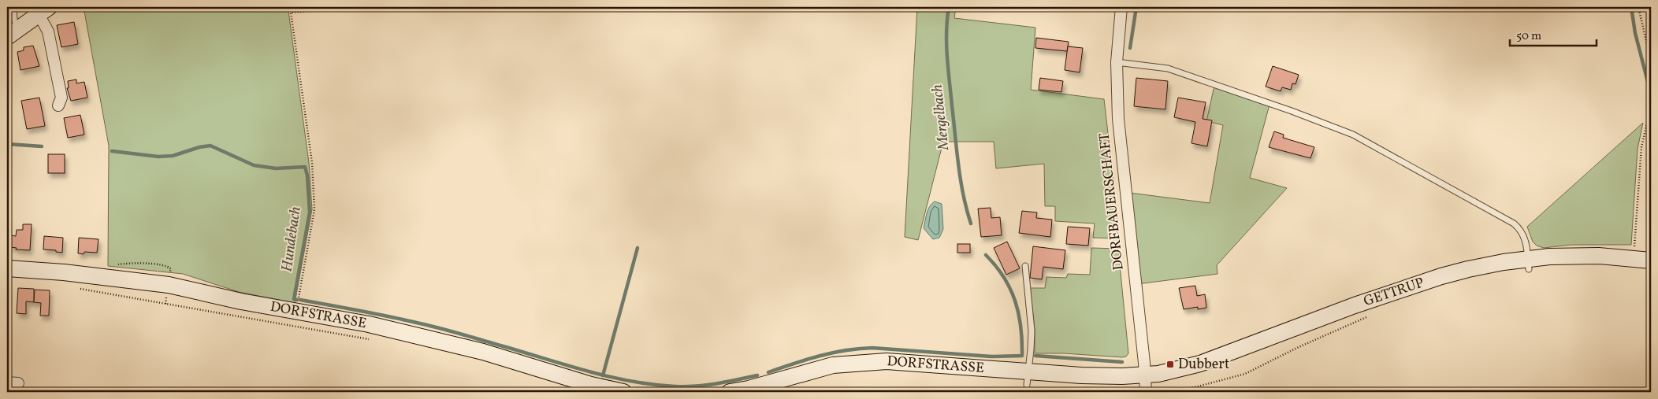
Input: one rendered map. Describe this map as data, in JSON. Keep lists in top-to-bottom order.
{
  "streets": {
    "main road": ["GETTRUP", "DORFSTRASSE"],
    "street": ["DORFBAUERSCHAFT"]
  },
  "crossings": [
    ["DORFBAUERSCHAFT", "GETTRUP"],
    ["DORFBAUERSCHAFT", "DORFSTRASSE"],
    ["GETTRUP", "DORFSTRASSE"]
  ],
  "water": ["Mergelbach", "Hundebach"],
  "places": {
    "transit": ["Dubbert"]
  },
  "scale_bar": "50 m"
}
